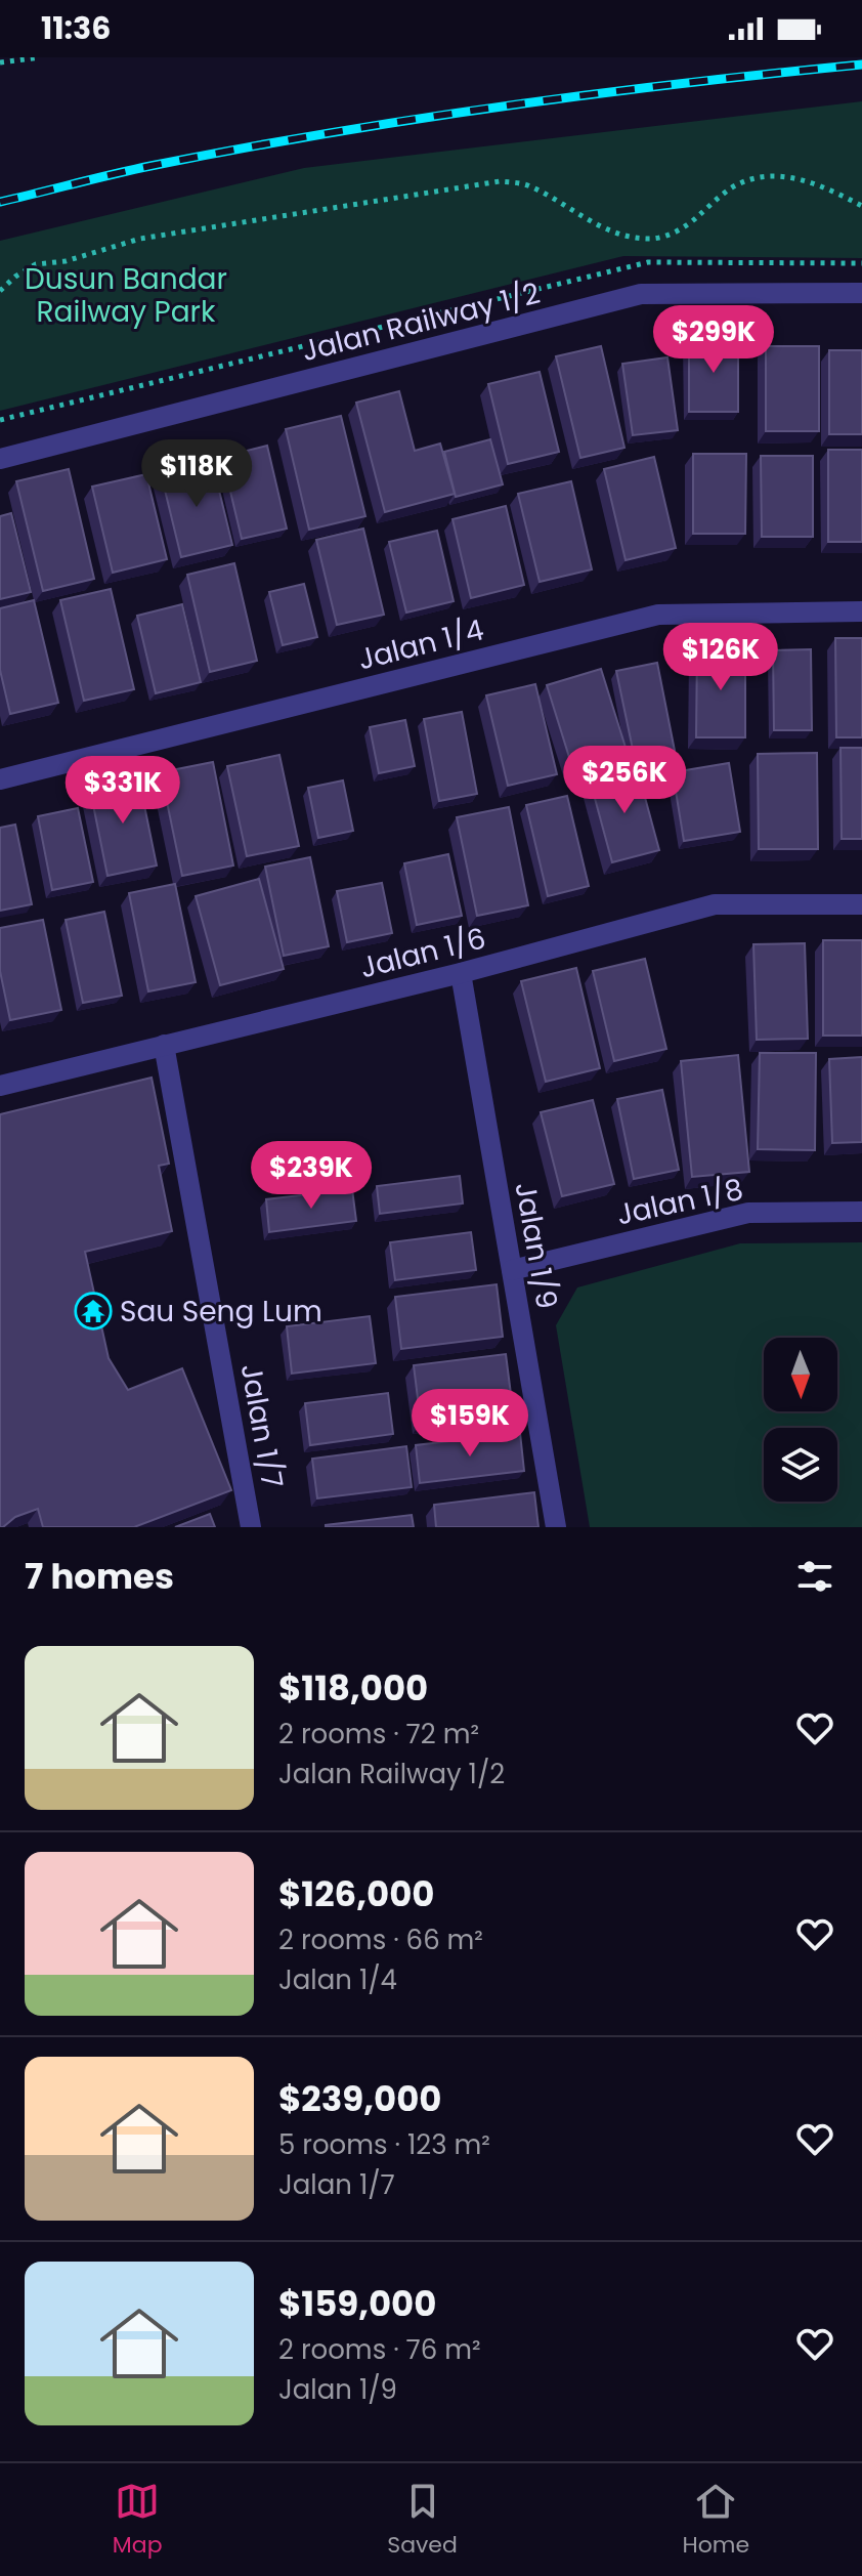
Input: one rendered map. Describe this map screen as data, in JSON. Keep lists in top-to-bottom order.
{
  "streets": {
    "street": [
      "Jalan Railway 1/2",
      "Jalan 1/4",
      "Jalan 1/6",
      "Jalan 1/8",
      "Jalan 1/9",
      "Jalan 1/7"
    ]
  },
  "crossings": [
    ["Jalan 1/6", "Jalan 1/9"],
    ["Jalan 1/6", "Jalan 1/7"],
    ["Jalan 1/8", "Jalan 1/9"]
  ],
  "parks": ["Dusun Bandar Railway Park"],
  "places": {
    "temple": ["Sau Seng Lum"]
  },
  "north": "bottom",
  "page": {
    "status": "11:36",
    "price": [
      "$299K",
      "$118K",
      "$126K",
      "$256K",
      "$331K",
      "$239K",
      "$159K"
    ],
    "heading": "7 homes",
    "list": [
      {
        "name": "$118,000",
        "note": "2 rooms · 72 m² · Jalan Railway 1/2"
      },
      {
        "name": "$126,000",
        "note": "2 rooms · 66 m² · Jalan 1/4"
      },
      {
        "name": "$239,000",
        "note": "5 rooms · 123 m² · Jalan 1/7"
      },
      {
        "name": "$159,000",
        "note": "2 rooms · 76 m² · Jalan 1/9"
      }
    ],
    "tabs": ["Map", "Saved", "Home"]
  }
}
